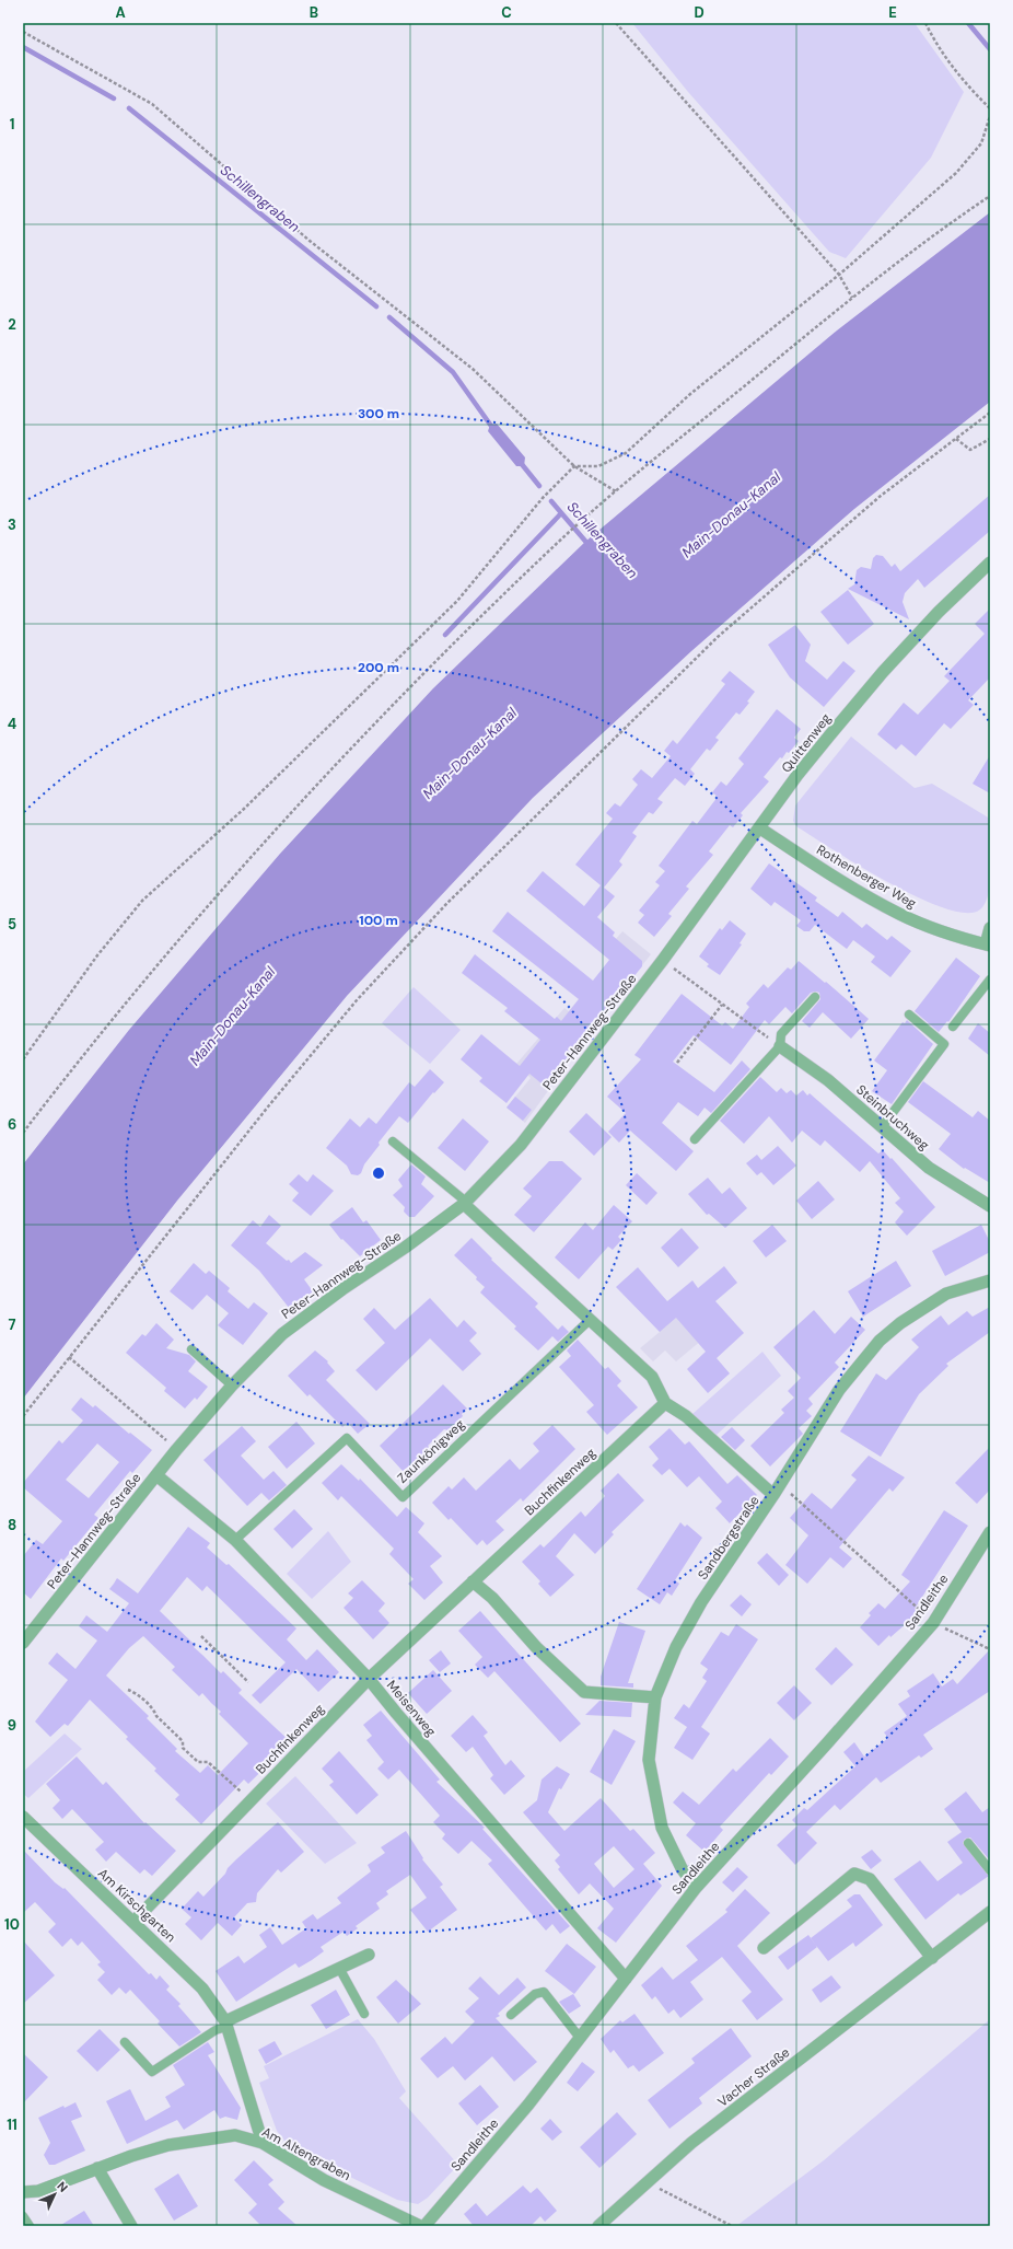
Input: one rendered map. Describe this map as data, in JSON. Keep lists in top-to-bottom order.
{
  "streets": {
    "street": [
      "Quittenweg",
      "Rothenberger Weg",
      "Peter-Hannweg-Straße",
      "Steinbruchweg",
      "Buchfinkenweg",
      "Sandbergstraße",
      "Sandleithe",
      "Meisenweg",
      "Am Kirschgarten",
      "Vacher Straße",
      "Am Altengraben"
    ],
    "lane": ["Zaunkönigweg"]
  },
  "crossings": [
    ["Quittenweg", "Rothenberger Weg"],
    ["Quittenweg", "Peter-Hannweg-Straße"],
    ["Peter-Hannweg-Straße", "Meisenweg"],
    ["Zaunkönigweg", "Meisenweg"],
    ["Buchfinkenweg", "Meisenweg"],
    ["Buchfinkenweg", "Am Kirschgarten"],
    ["Sandbergstraße", "Sandleithe"],
    ["Sandleithe", "Meisenweg"],
    ["Am Kirschgarten", "Am Altengraben"]
  ],
  "water": ["Schillengraben", "Main-Donau-Kanal"],
  "north": "top right",
  "grid": {
    "columns": [
      "A",
      "B",
      "C",
      "D",
      "E"
    ],
    "rows": [
      "1",
      "2",
      "3",
      "4",
      "5",
      "6",
      "7",
      "8",
      "9",
      "10",
      "11"
    ]
  },
  "rings": ["300 m", "200 m", "100 m"]
}
